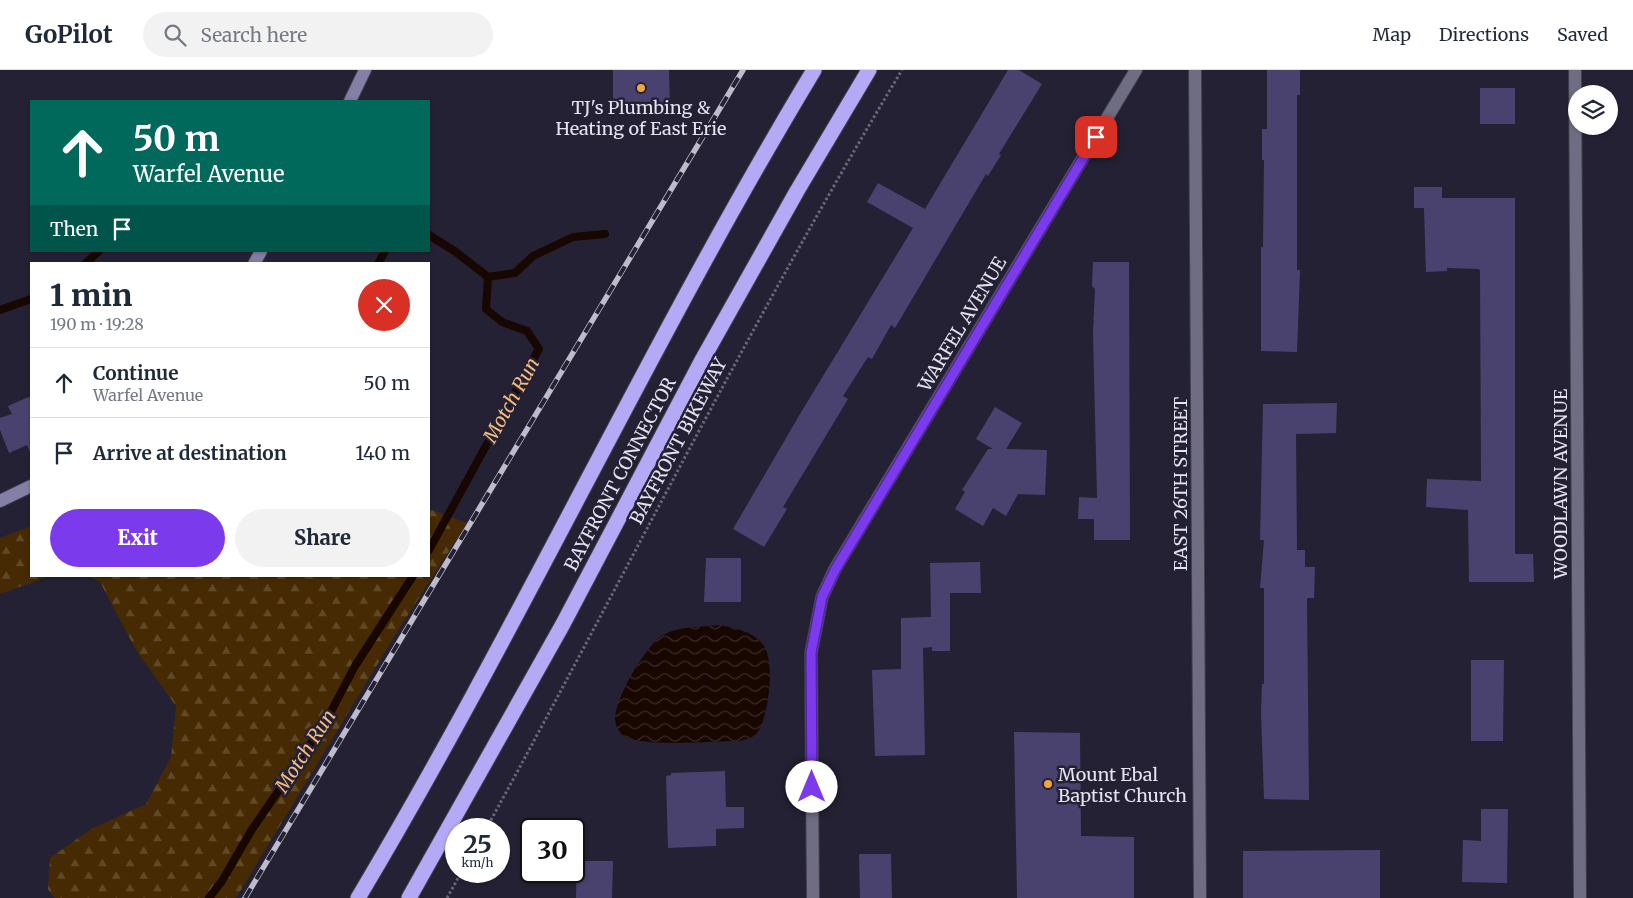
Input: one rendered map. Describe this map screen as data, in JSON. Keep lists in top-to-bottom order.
{
  "streets": {
    "highway": ["BAYFRONT CONNECTOR"],
    "street": ["WARFEL AVENUE", "EAST 26TH STREET", "WOODLAWN AVENUE"],
    "path": ["BAYFRONT BIKEWAY"]
  },
  "water": ["Motch Run"],
  "places": ["TJ's Plumbing & Heating of East Erie", "Mount Ebal Baptist Church"],
  "page": {
    "header": "GoPilot",
    "search": "Search here",
    "nav": ["Map", "Directions", "Saved"],
    "turn": ["50 m", "Warfel Avenue"],
    "then": "Then",
    "heading": ["1 min", "190 m · 19:28"],
    "list": [
      {
        "name": "Continue",
        "note": "Warfel Avenue",
        "value": "50 m"
      },
      {
        "name": "Arrive at destination",
        "value": "140 m"
      }
    ],
    "buttons": ["Exit", "Share"],
    "speed": "25 km/h",
    "limit": "30"
  }
}
